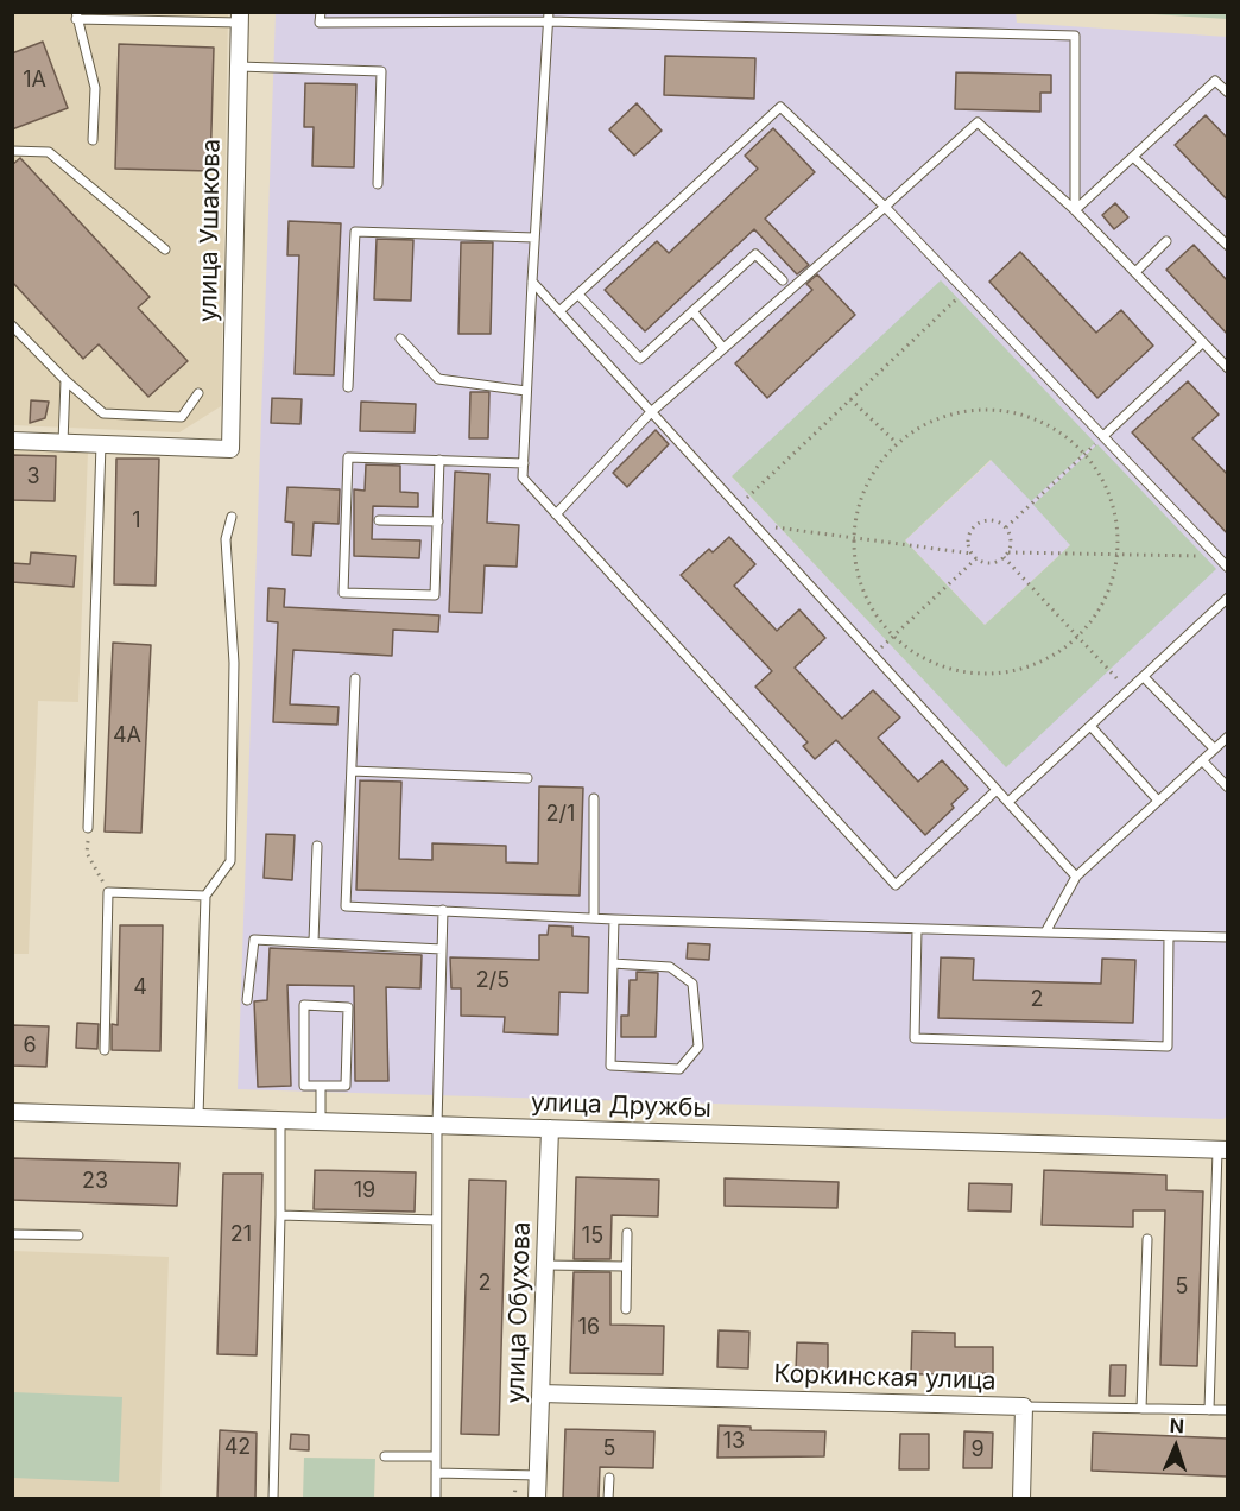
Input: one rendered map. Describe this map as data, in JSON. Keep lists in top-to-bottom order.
{
  "streets": {
    "street": [
      "улица Ушакова",
      "улица Дружбы",
      "улица Обухова",
      "Коркинская улица"
    ]
  },
  "crossings": [
    ["улица Дружбы", "улица Обухова"],
    ["улица Обухова", "Коркинская улица"]
  ],
  "house_numbers": [
    "1А",
    "3",
    "1",
    "4А",
    "2/1",
    "2/5",
    "4",
    "2",
    "6",
    "23",
    "19",
    "21",
    "15",
    "2",
    "5",
    "16",
    "13",
    "42",
    "5",
    "9"
  ],
  "north": "top"
}
